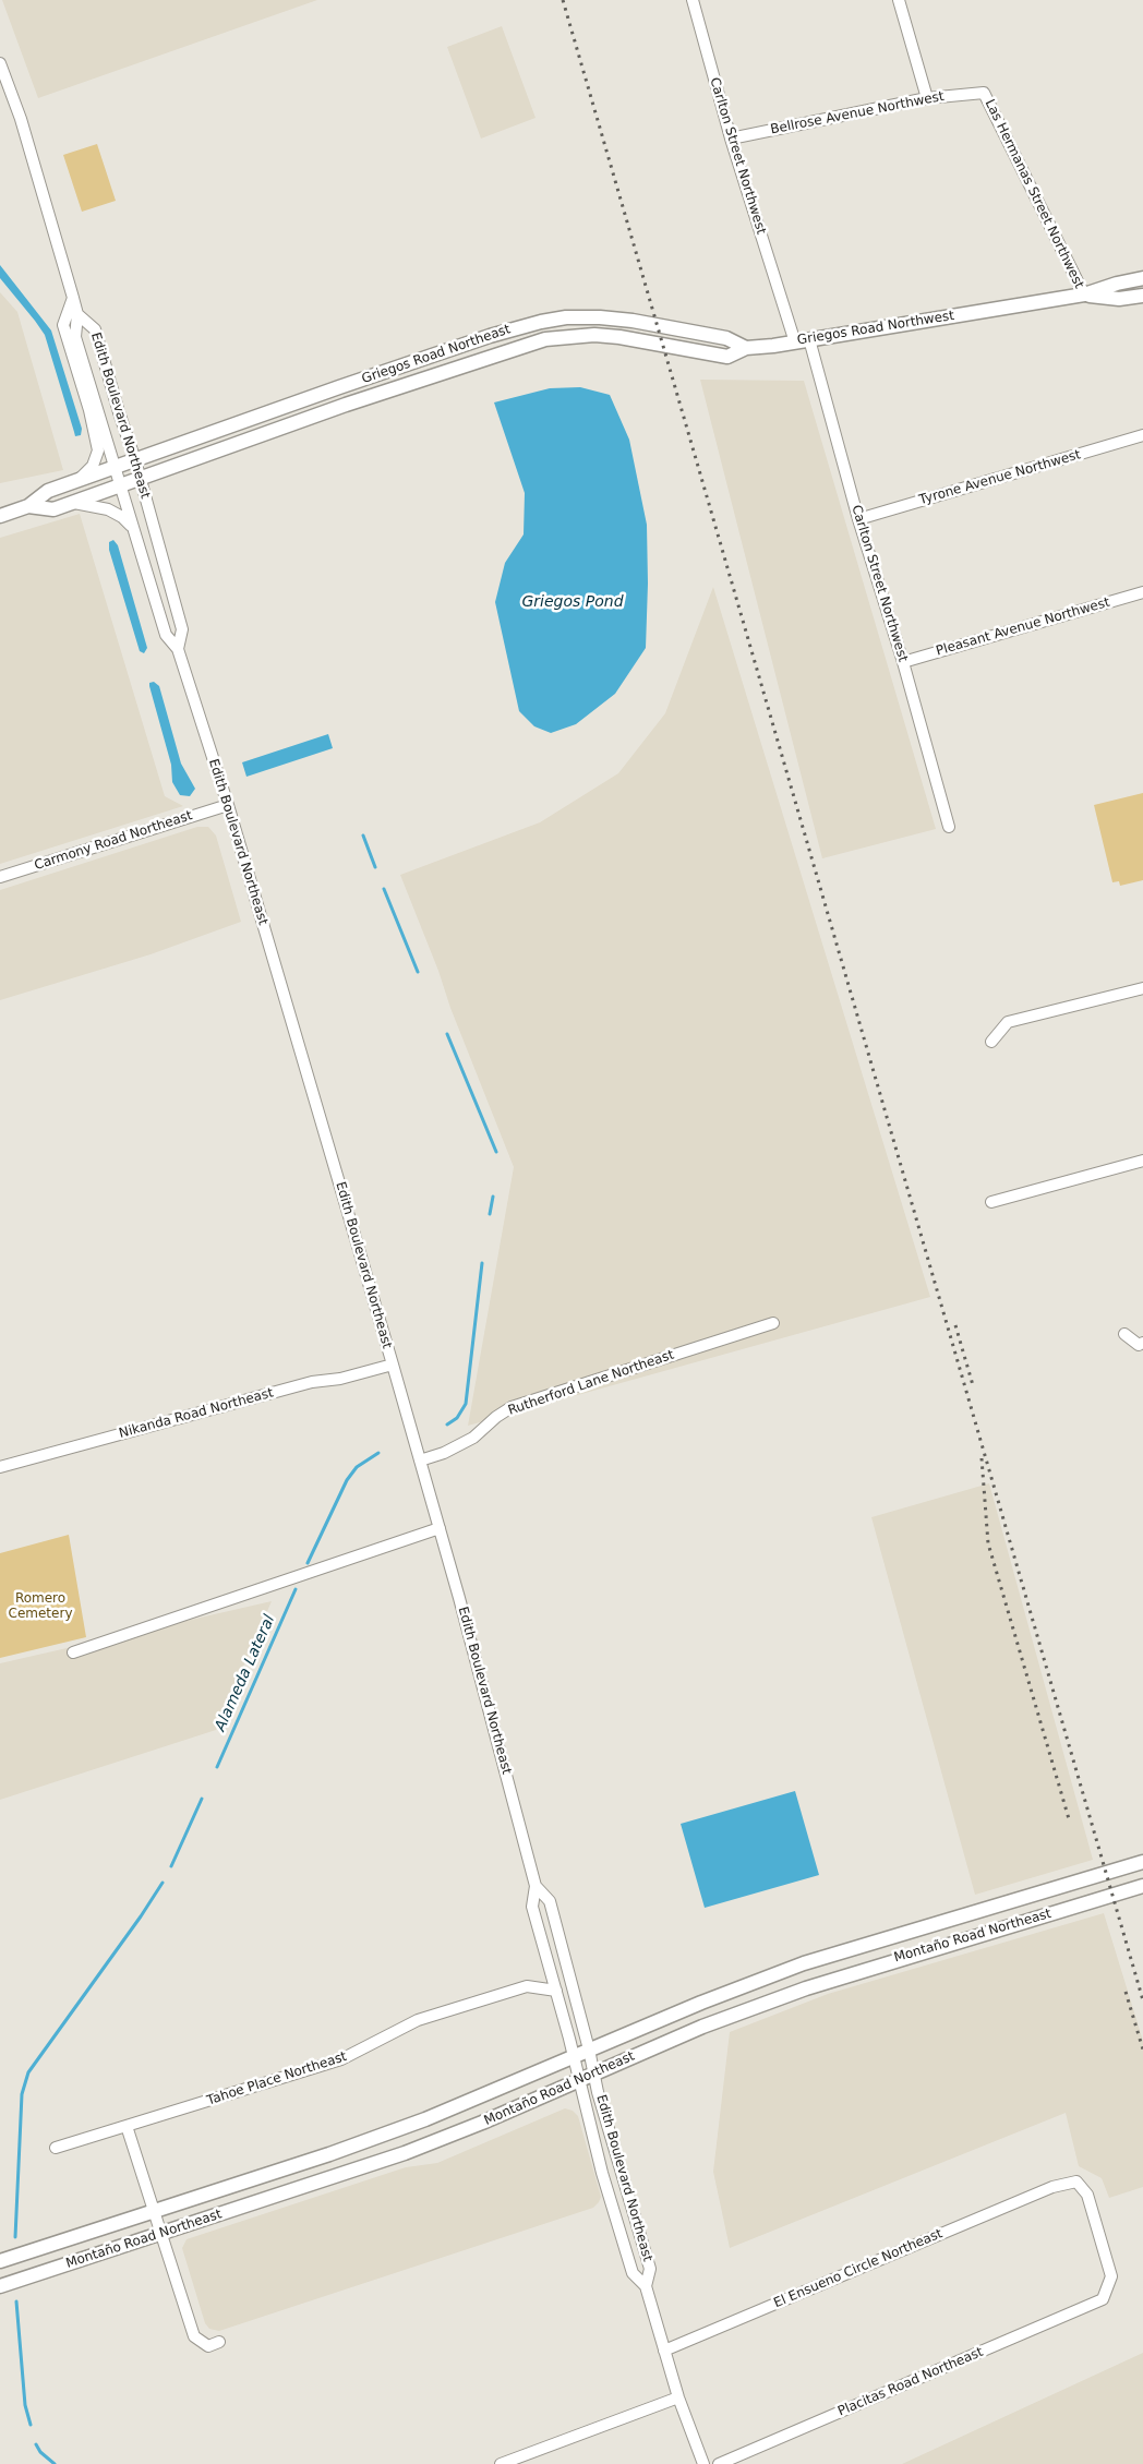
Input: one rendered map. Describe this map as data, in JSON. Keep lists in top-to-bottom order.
{
  "streets": {
    "main road": ["Griegos Road Northwest", "Griegos Road Northeast", "Montaño Road Northeast"],
    "street": [
      "Bellrose Avenue Northwest",
      "Carlton Street Northwest",
      "Las Hermanas Street Northwest",
      "Edith Boulevard Northeast",
      "Tyrone Avenue Northwest",
      "Pleasant Avenue Northwest",
      "Carmony Road Northeast",
      "Rutherford Lane Northeast",
      "Nikanda Road Northeast",
      "Tahoe Place Northeast",
      "El Ensueno Circle Northeast",
      "Placitas Road Northeast"
    ]
  },
  "crossings": [
    ["Bellrose Avenue Northwest", "Carlton Street Northwest"],
    ["Bellrose Avenue Northwest", "Las Hermanas Street Northwest"],
    ["Carlton Street Northwest", "Griegos Road Northwest"],
    ["Carlton Street Northwest", "Tyrone Avenue Northwest"],
    ["Carlton Street Northwest", "Pleasant Avenue Northwest"],
    ["Las Hermanas Street Northwest", "Griegos Road Northwest"],
    ["Griegos Road Northwest", "Griegos Road Northeast"],
    ["Griegos Road Northeast", "Edith Boulevard Northeast"],
    ["Edith Boulevard Northeast", "Carmony Road Northeast"],
    ["Edith Boulevard Northeast", "Rutherford Lane Northeast"],
    ["Edith Boulevard Northeast", "Nikanda Road Northeast"],
    ["Edith Boulevard Northeast", "Montaño Road Northeast"],
    ["Edith Boulevard Northeast", "Tahoe Place Northeast"],
    ["Edith Boulevard Northeast", "El Ensueno Circle Northeast"],
    ["El Ensueno Circle Northeast", "Placitas Road Northeast"]
  ],
  "water": ["Griegos Pond", "Alameda Lateral"],
  "parks": ["Romero Cemetery"]
}
